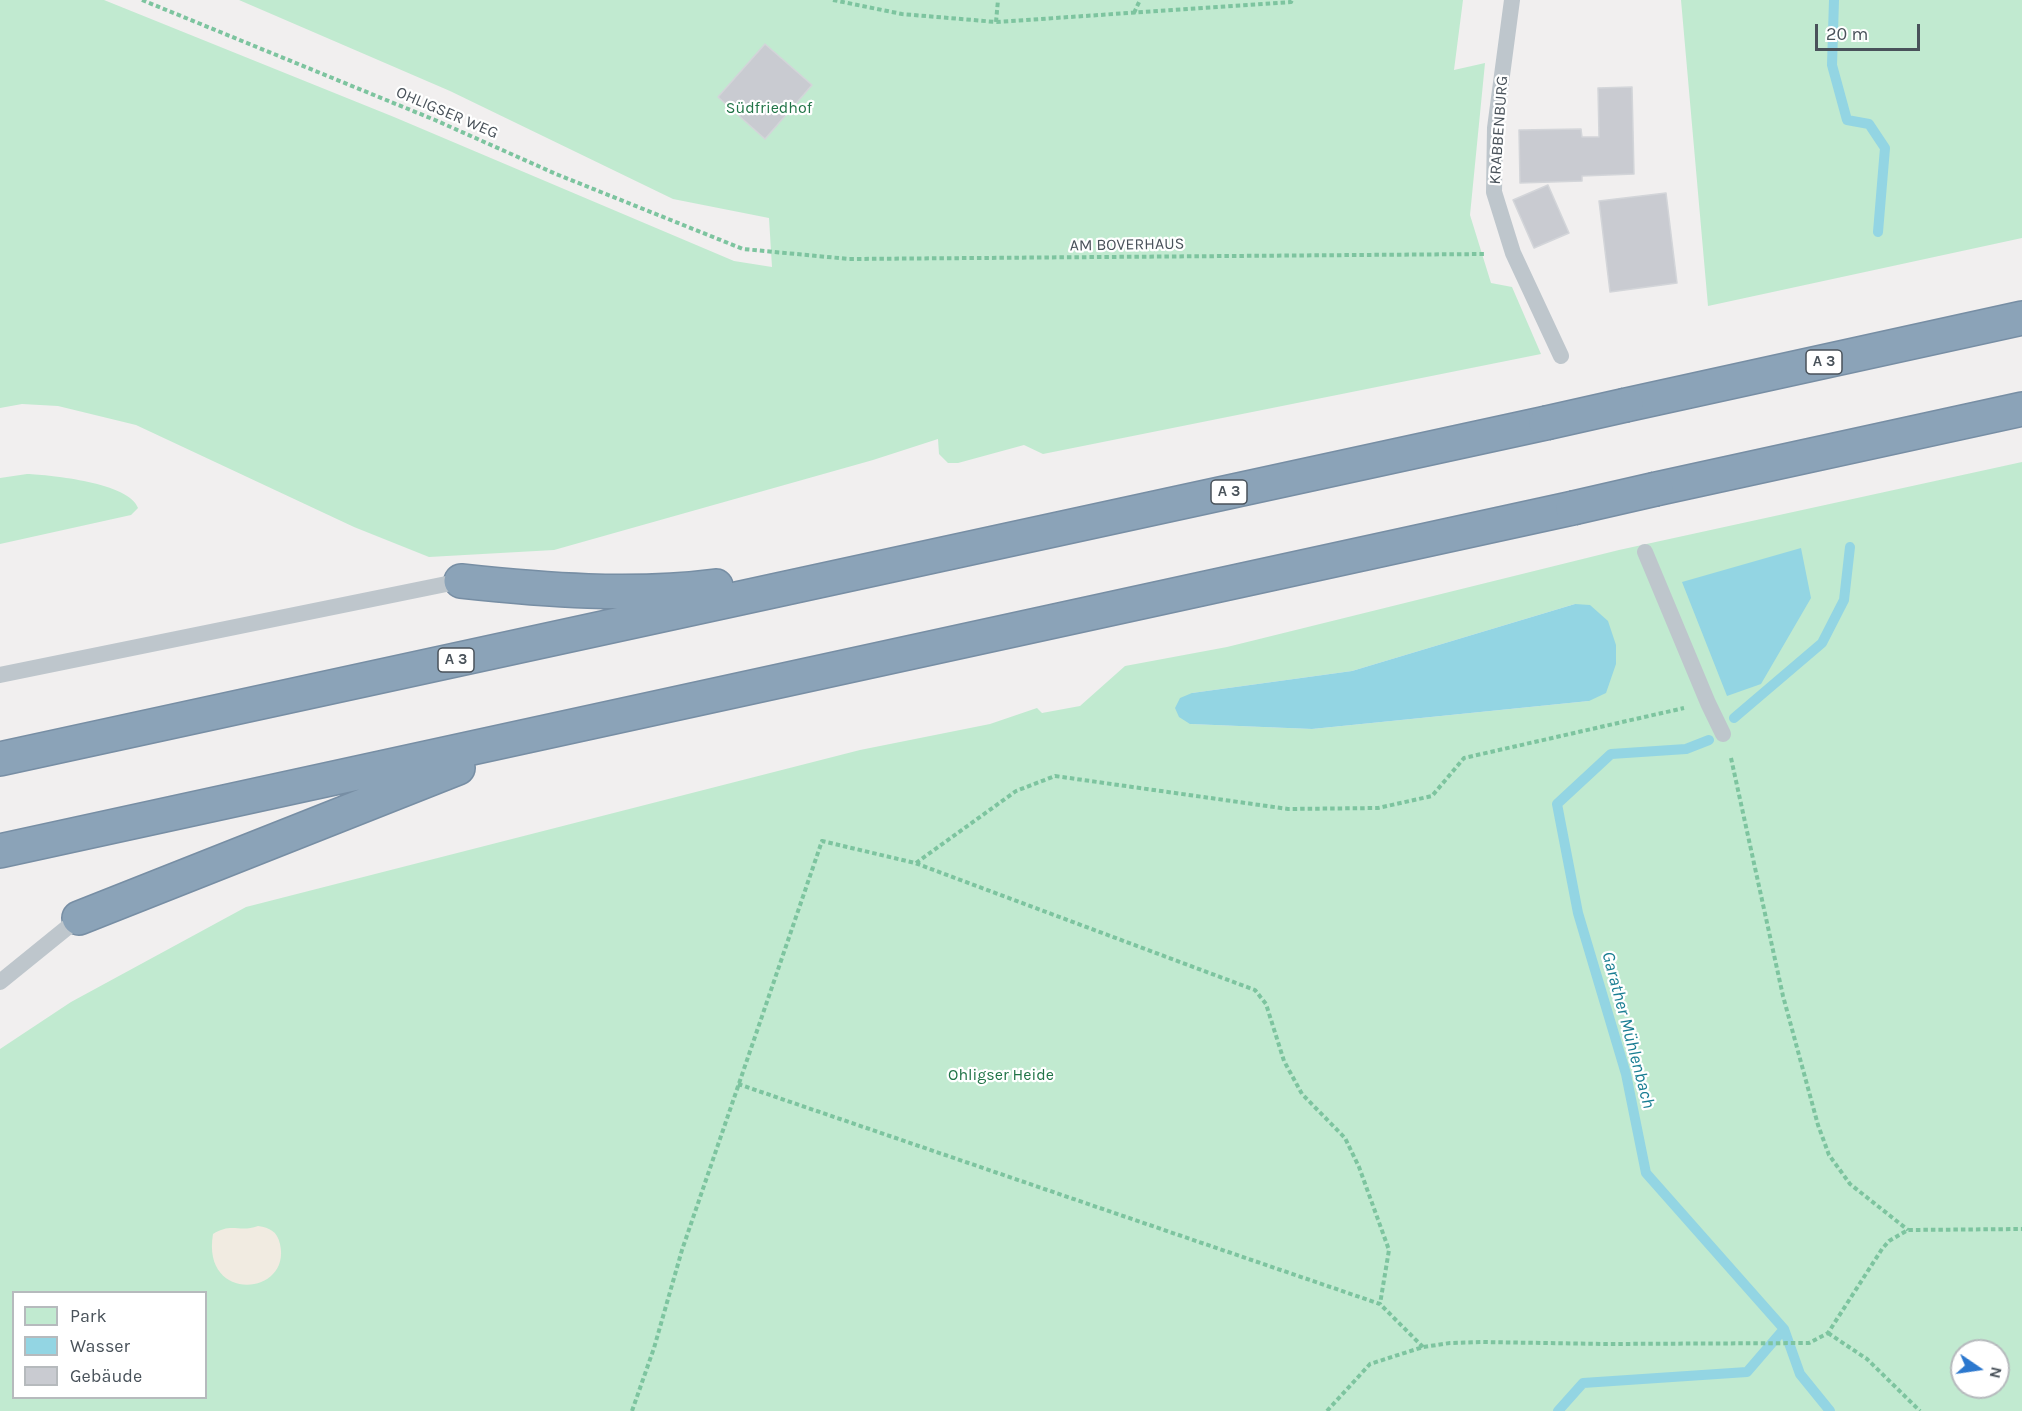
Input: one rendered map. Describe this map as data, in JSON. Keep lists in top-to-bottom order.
{
  "streets": {
    "highway": ["A 3"],
    "lane": ["KRABBENBURG"],
    "path": ["OHLIGSER WEG", "AM BOVERHAUS"]
  },
  "crossings": [
    ["OHLIGSER WEG", "AM BOVERHAUS"],
    ["KRABBENBURG", "AM BOVERHAUS"]
  ],
  "water": ["Garather Mühlenbach"],
  "parks": ["Südfriedhof", "Ohligser Heide"],
  "legend": ["Park", "Wasser", "Gebäude"],
  "scale_bar": "20 m",
  "north": "right"
}
